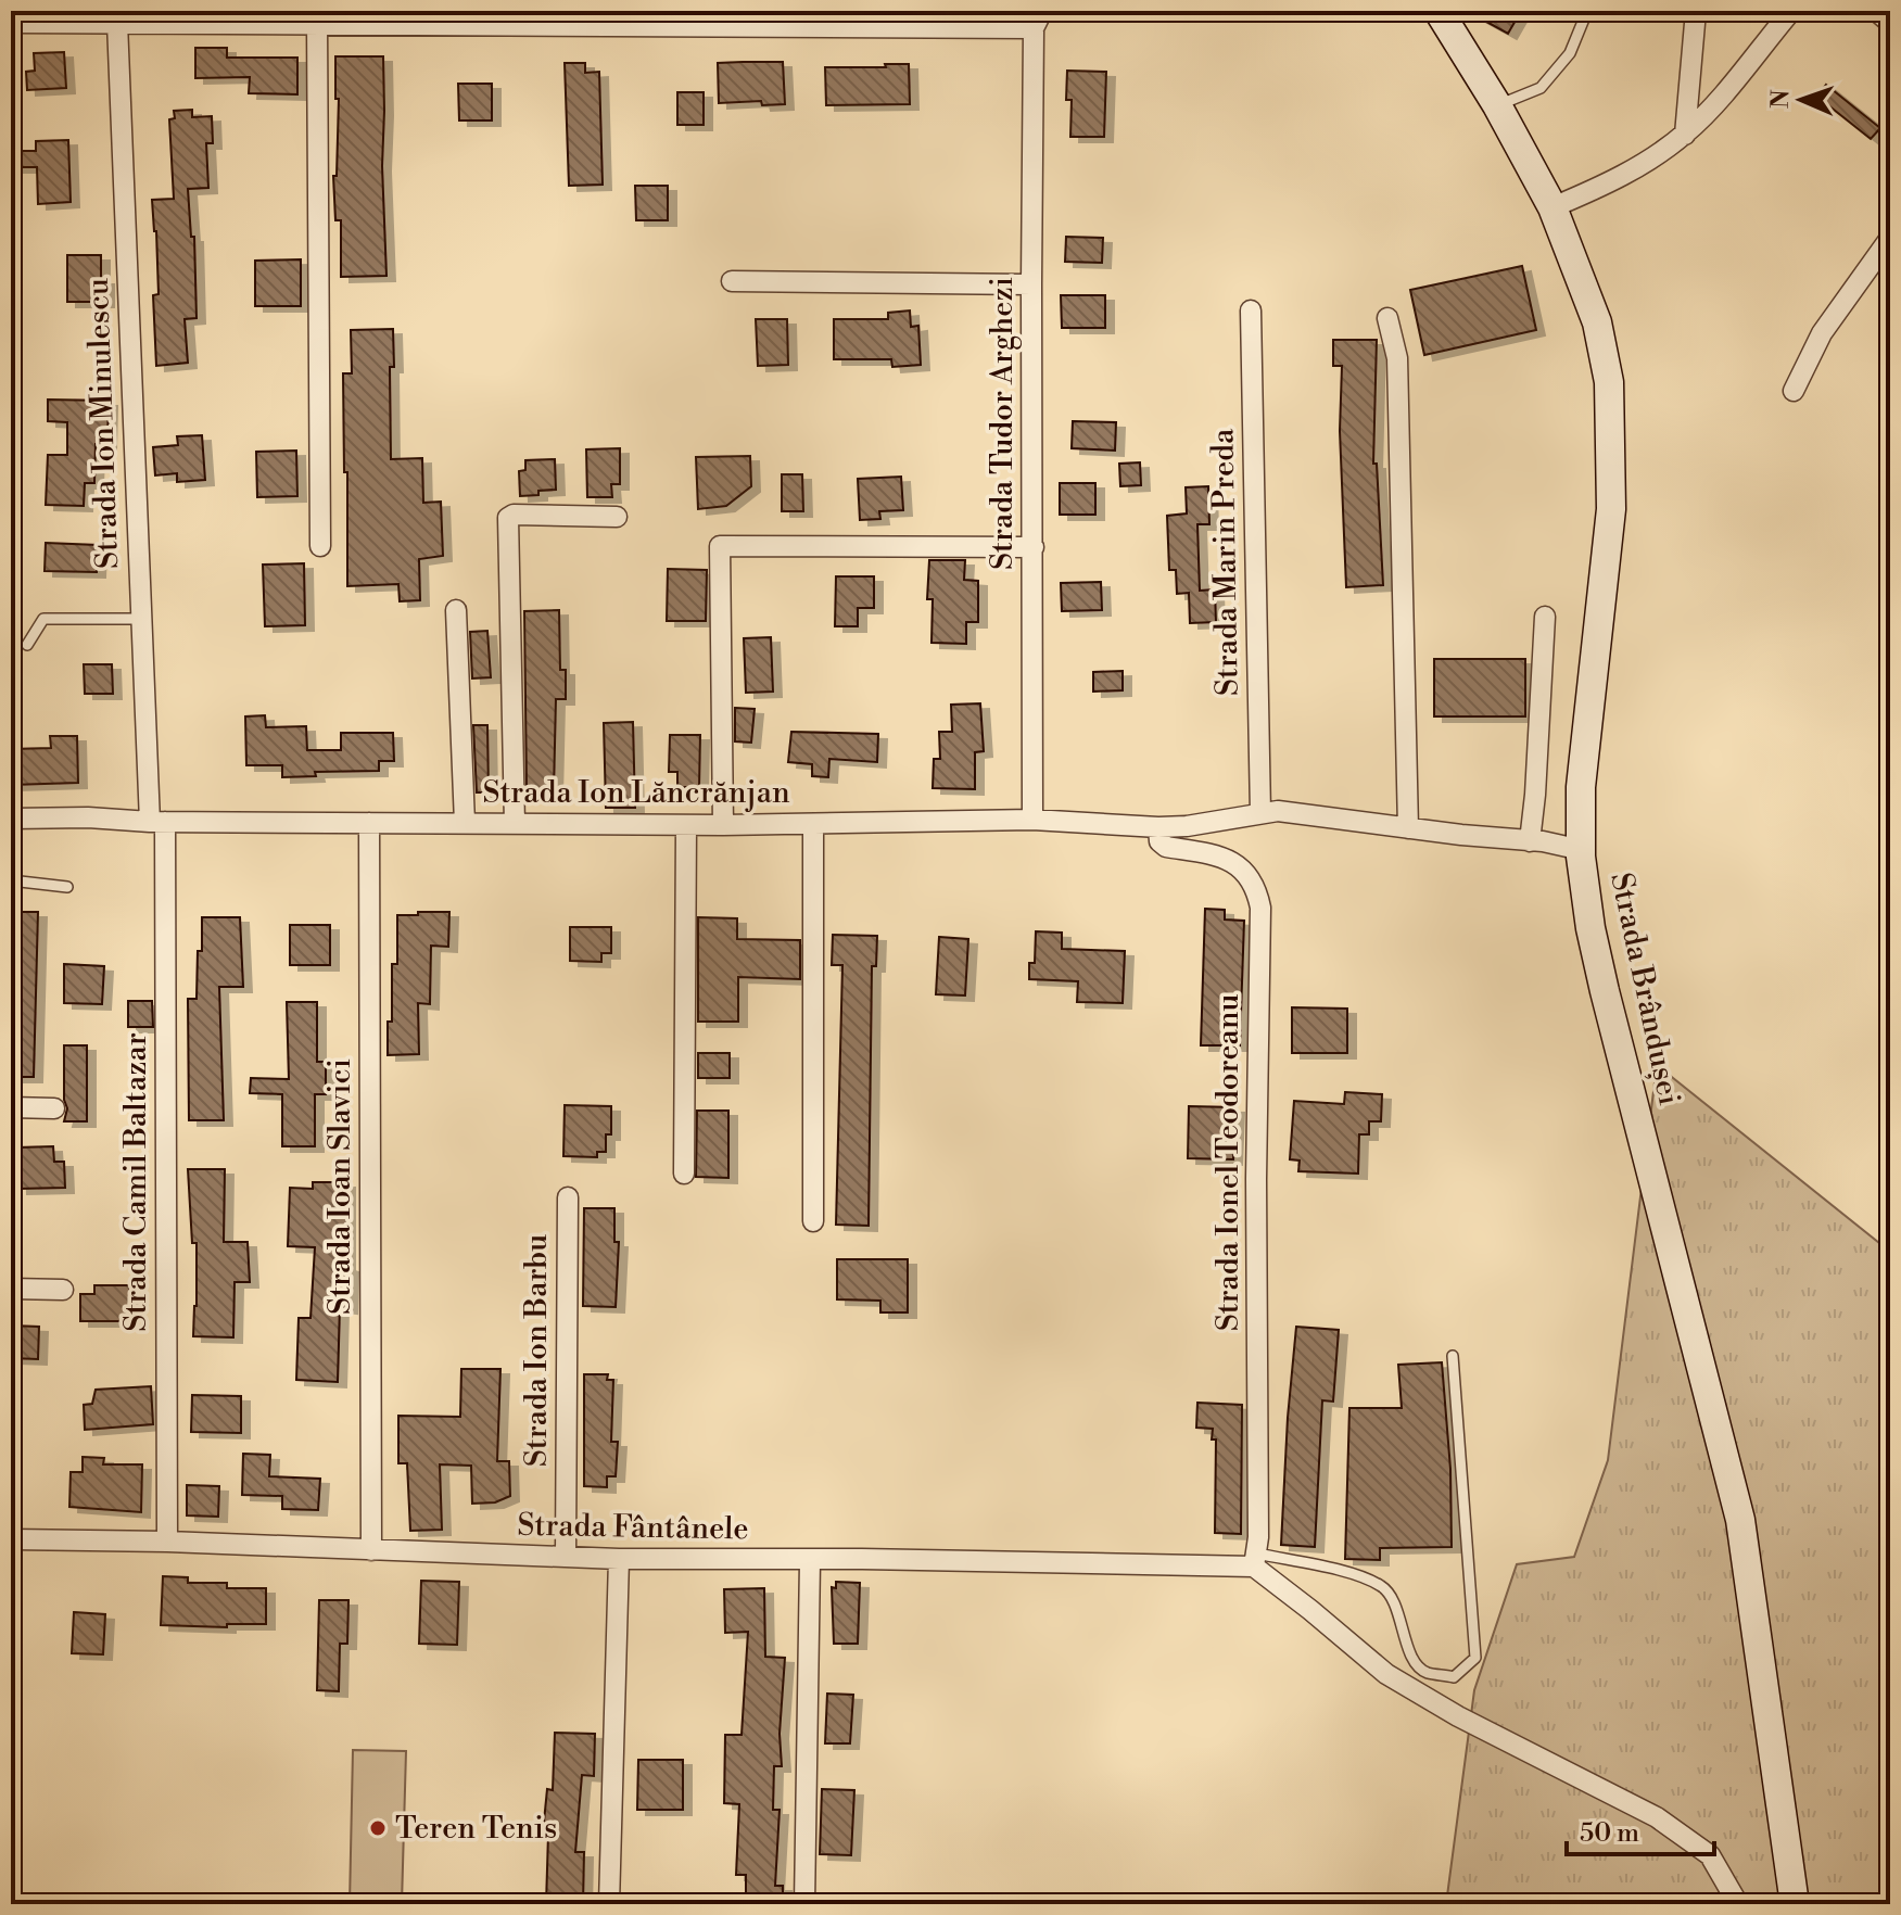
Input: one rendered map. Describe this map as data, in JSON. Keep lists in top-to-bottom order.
{
  "streets": {
    "main road": ["Strada Brândușei"],
    "street": [
      "Strada Ion Minulescu",
      "Strada Tudor Arghezi",
      "Strada Marin Preda",
      "Strada Ion Lăncrănjan",
      "Strada Ionel Teodoreanu",
      "Strada Camil Baltazar",
      "Strada Ioan Slavici",
      "Strada Ion Barbu",
      "Strada Fântânele"
    ]
  },
  "crossings": [
    ["Strada Ion Minulescu", "Strada Ion Lăncrănjan"],
    ["Strada Ion Minulescu", "Strada Camil Baltazar"],
    ["Strada Tudor Arghezi", "Strada Ion Lăncrănjan"],
    ["Strada Marin Preda", "Strada Ion Lăncrănjan"],
    ["Strada Ion Lăncrănjan", "Strada Brândușei"],
    ["Strada Ion Lăncrănjan", "Strada Ionel Teodoreanu"],
    ["Strada Ion Lăncrănjan", "Strada Camil Baltazar"],
    ["Strada Ion Lăncrănjan", "Strada Ioan Slavici"],
    ["Strada Ionel Teodoreanu", "Strada Fântânele"],
    ["Strada Camil Baltazar", "Strada Fântânele"],
    ["Strada Ioan Slavici", "Strada Fântânele"],
    ["Strada Ion Barbu", "Strada Fântânele"]
  ],
  "places": ["Teren Tenis"],
  "scale_bar": "50 m",
  "north": "left"
}
